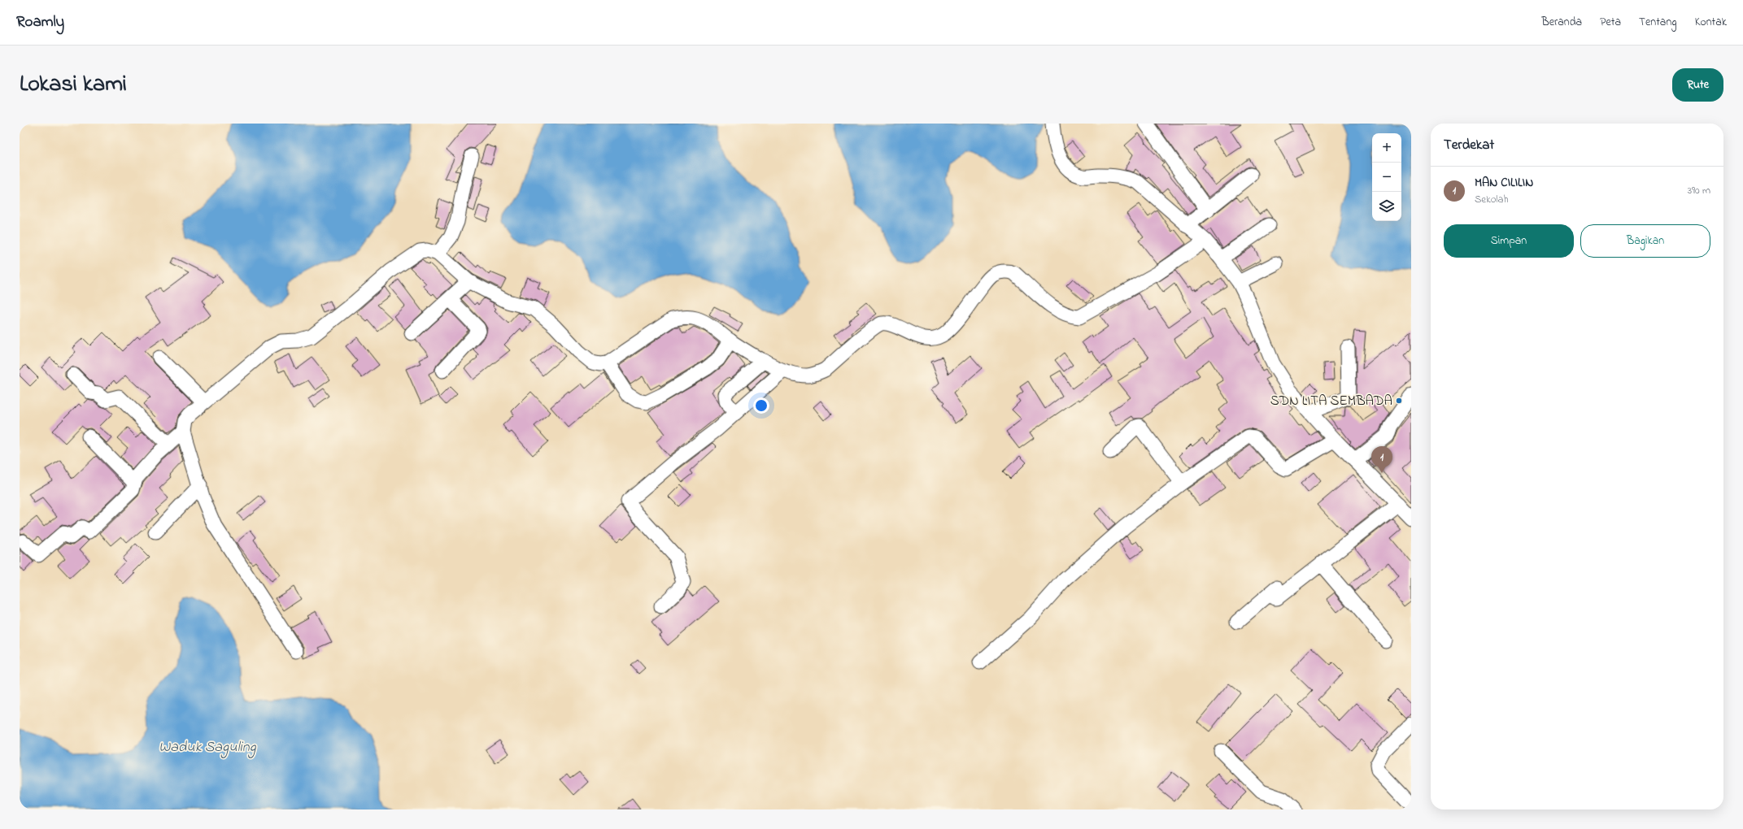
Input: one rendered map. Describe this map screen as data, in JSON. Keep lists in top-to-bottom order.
{
  "water": ["Waduk Saguling"],
  "places": ["SDN LITA SEMBADA"],
  "page": {
    "header": "Roamly",
    "nav": [
      "Beranda",
      "Peta",
      "Tentang",
      "Kontak"
    ],
    "title": "Lokasi kami",
    "buttons": [
      "Rute",
      ["Simpan", "Bagikan"]
    ],
    "heading": "Terdekat",
    "map_buttons": ["+", "−"],
    "list": [
      {
        "mark": "1",
        "name": "MAN CILILIN",
        "note": "Sekolah",
        "value": "390 m"
      }
    ],
    "pins": "1"
  }
}
